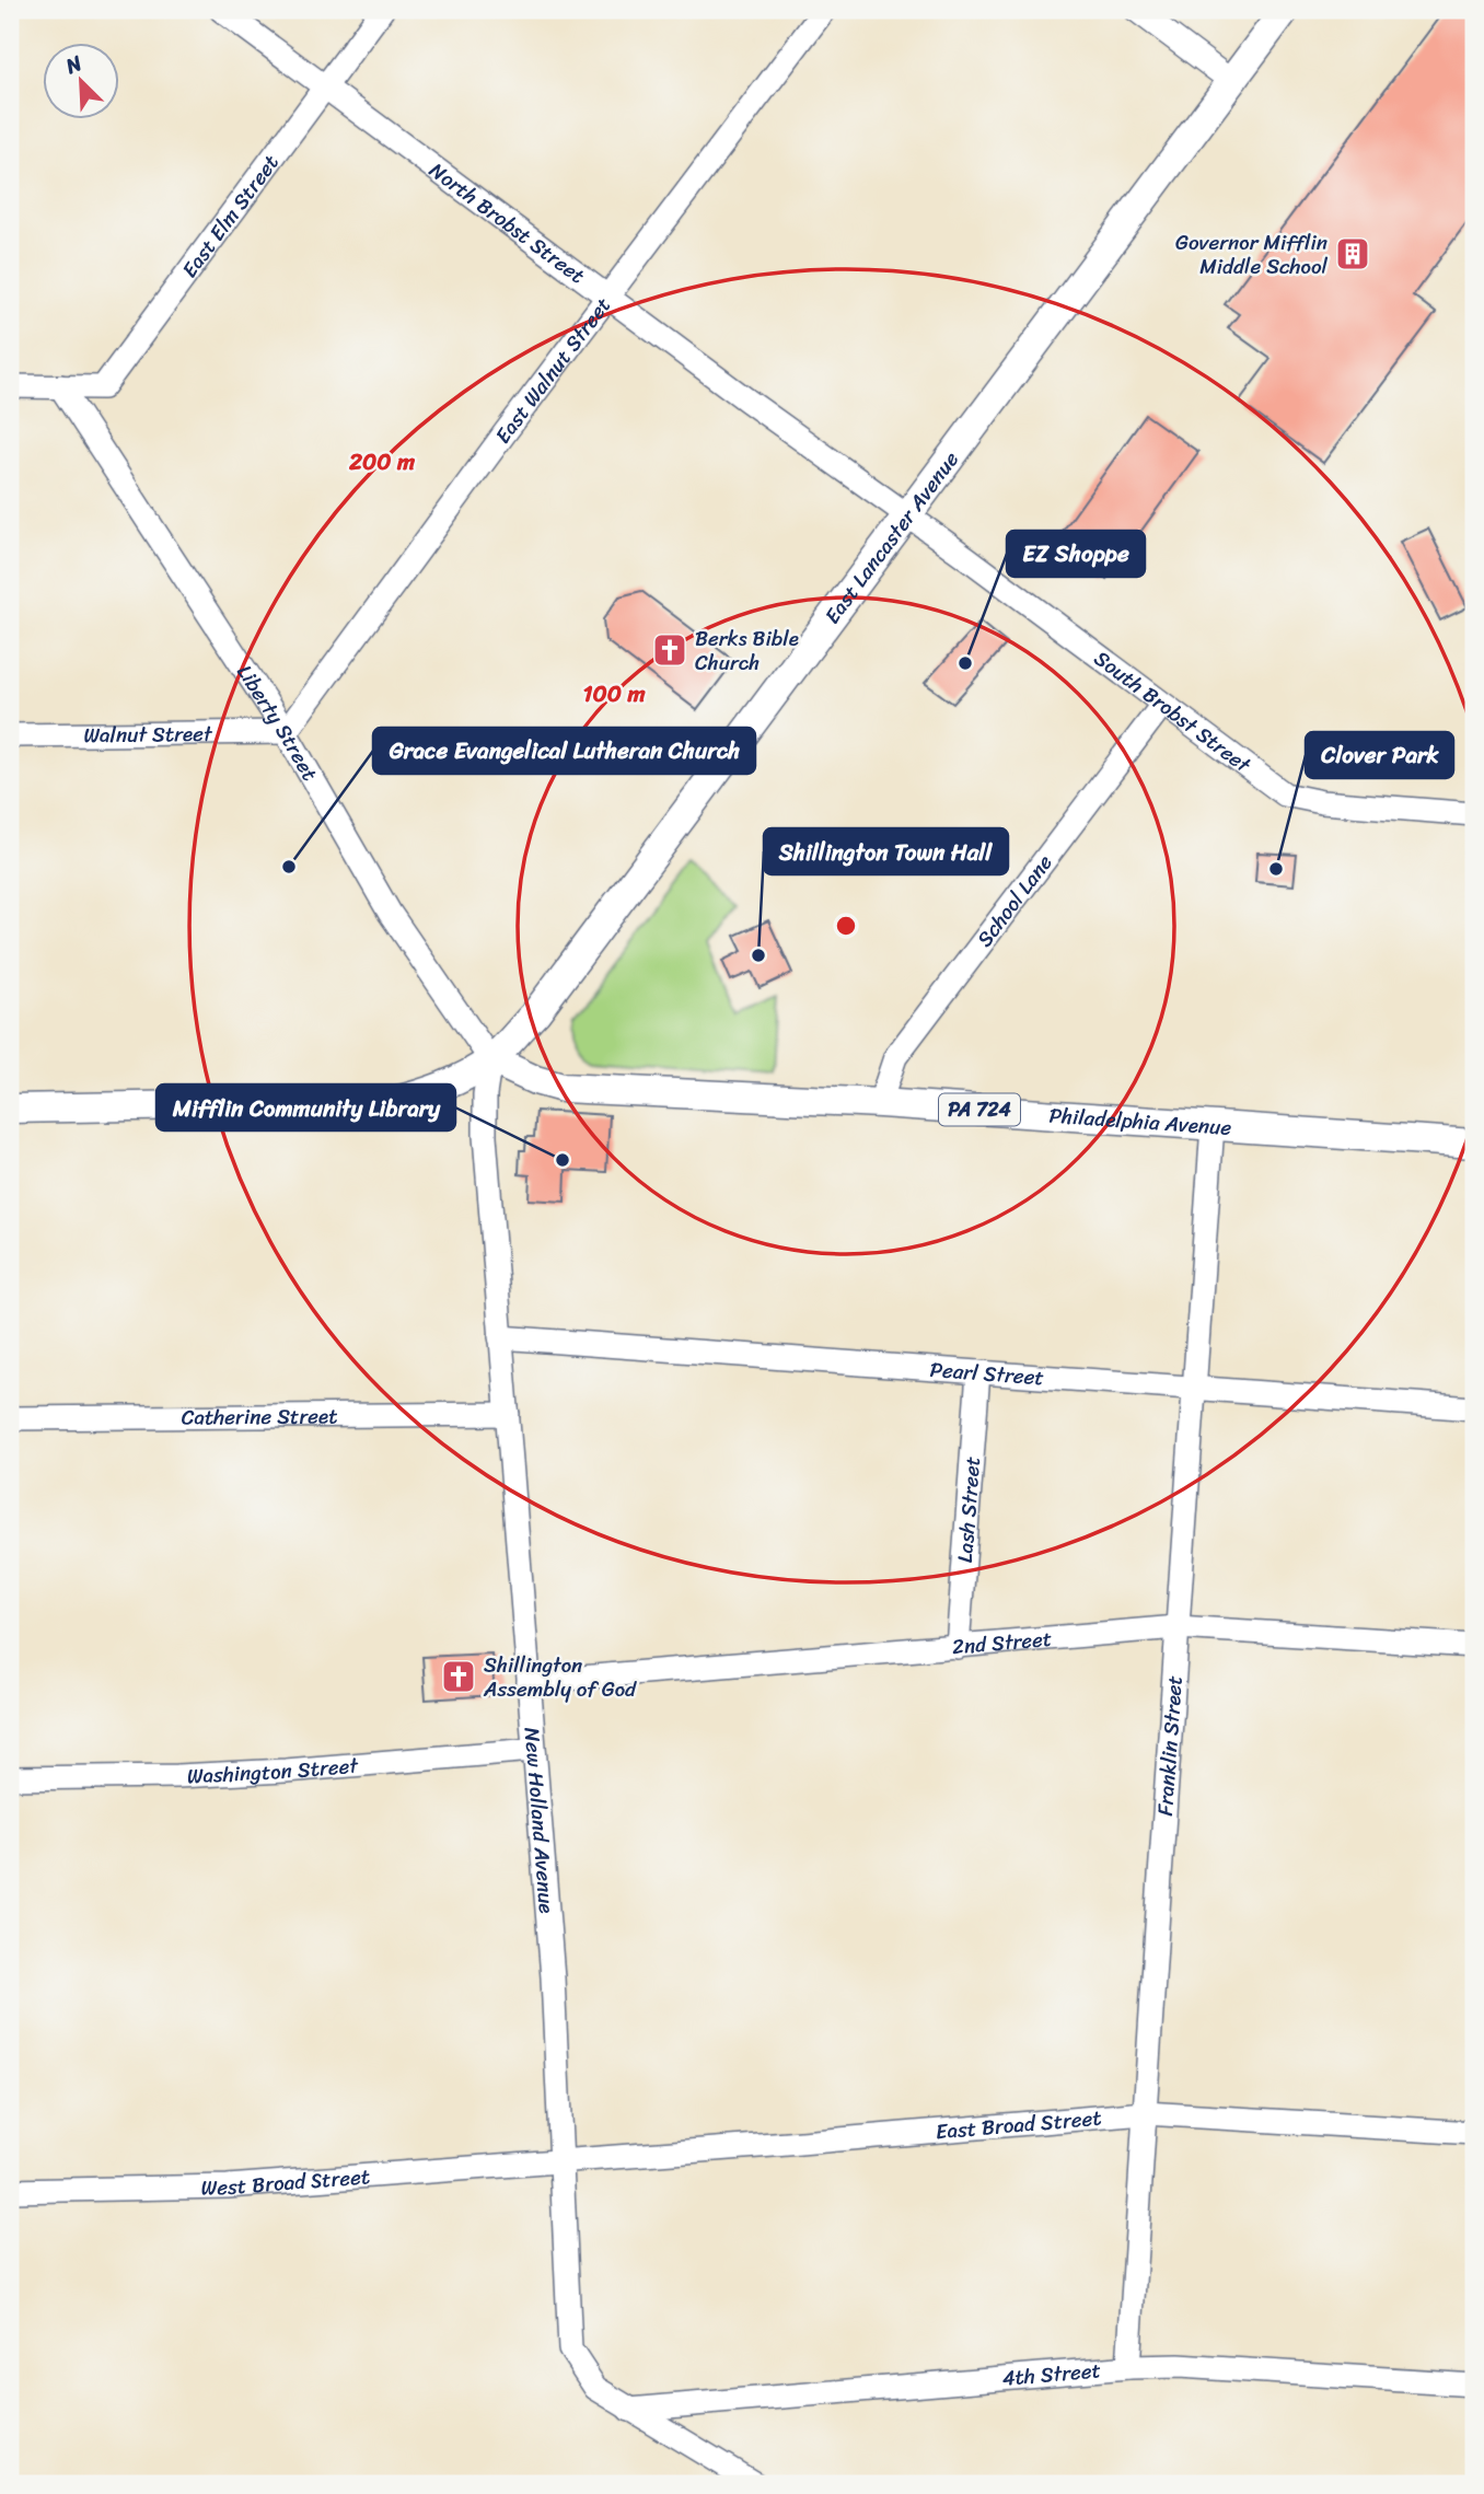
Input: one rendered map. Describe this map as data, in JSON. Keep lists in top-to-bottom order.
{
  "streets": {
    "main road": ["East Lancaster Avenue", "PA 724", "Philadelphia Avenue"],
    "street": [
      "East Elm Street",
      "North Brobst Street",
      "East Walnut Street",
      "South Brobst Street",
      "Liberty Street",
      "Walnut Street",
      "School Lane",
      "Pearl Street",
      "Catherine Street",
      "Lash Street",
      "2nd Street",
      "Franklin Street",
      "Washington Street",
      "New Holland Avenue",
      "East Broad Street",
      "West Broad Street",
      "4th Street"
    ]
  },
  "crossings": [
    ["East Elm Street", "North Brobst Street"],
    ["East Elm Street", "Liberty Street"],
    ["North Brobst Street", "East Walnut Street"],
    ["North Brobst Street", "East Lancaster Avenue"],
    ["North Brobst Street", "South Brobst Street"],
    ["East Walnut Street", "Liberty Street"],
    ["East Walnut Street", "Walnut Street"],
    ["East Lancaster Avenue", "South Brobst Street"],
    ["East Lancaster Avenue", "Liberty Street"],
    ["East Lancaster Avenue", "Philadelphia Avenue"],
    ["East Lancaster Avenue", "New Holland Avenue"],
    ["South Brobst Street", "School Lane"],
    ["Liberty Street", "Walnut Street"],
    ["Liberty Street", "Philadelphia Avenue"],
    ["Liberty Street", "New Holland Avenue"],
    ["School Lane", "Philadelphia Avenue"],
    ["Philadelphia Avenue", "Franklin Street"],
    ["Philadelphia Avenue", "New Holland Avenue"],
    ["Pearl Street", "Lash Street"],
    ["Pearl Street", "Franklin Street"],
    ["Pearl Street", "New Holland Avenue"],
    ["Catherine Street", "New Holland Avenue"],
    ["Lash Street", "2nd Street"],
    ["2nd Street", "Franklin Street"],
    ["2nd Street", "New Holland Avenue"],
    ["Franklin Street", "East Broad Street"],
    ["Franklin Street", "4th Street"],
    ["Washington Street", "New Holland Avenue"],
    ["New Holland Avenue", "East Broad Street"],
    ["New Holland Avenue", "West Broad Street"],
    ["New Holland Avenue", "4th Street"],
    ["East Broad Street", "West Broad Street"]
  ],
  "places": {
    "building": ["Governor Mifflin Middle School"],
    "church": ["Berks Bible Church", "Shillington Assembly of God"],
    "other": [
      "EZ Shoppe",
      "Grace Evangelical Lutheran Church",
      "Clover Park",
      "Shillington Town Hall",
      "Mifflin Community Library"
    ]
  },
  "north": "top left",
  "rings": ["200 m", "100 m"]
}
